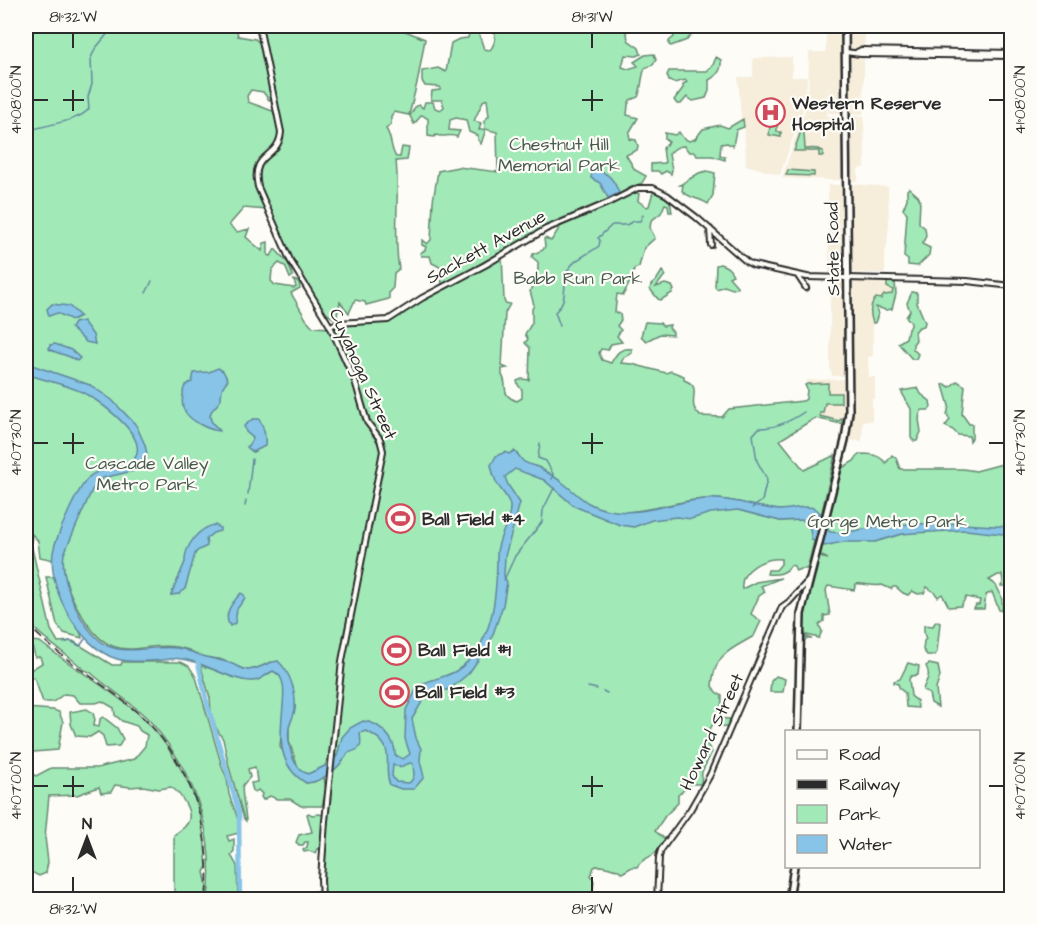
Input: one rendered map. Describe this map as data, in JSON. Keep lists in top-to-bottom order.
{
  "streets": {
    "main road": ["State Road"],
    "street": ["Sackett Avenue", "Cuyahoga Street", "Howard Street"]
  },
  "crossings": [
    ["Sackett Avenue", "Cuyahoga Street"],
    ["State Road", "Howard Street"]
  ],
  "parks": [
    "Chestnut Hill Memorial Park",
    "Babb Run Park",
    "Cascade Valley Metro Park",
    "Gorge Metro Park"
  ],
  "places": {
    "hospital": ["Western Reserve Hospital"],
    "sports": ["Ball Field #4", "Ball Field #1", "Ball Field #3"]
  },
  "legend": [
    "Road",
    "Railway",
    "Park",
    "Water"
  ],
  "north": "top",
  "coordinates": [
    "81°32'W",
    "81°31'W",
    "41°08'00\"N",
    "41°07'30\"N",
    "41°07'00\"N"
  ]
}
